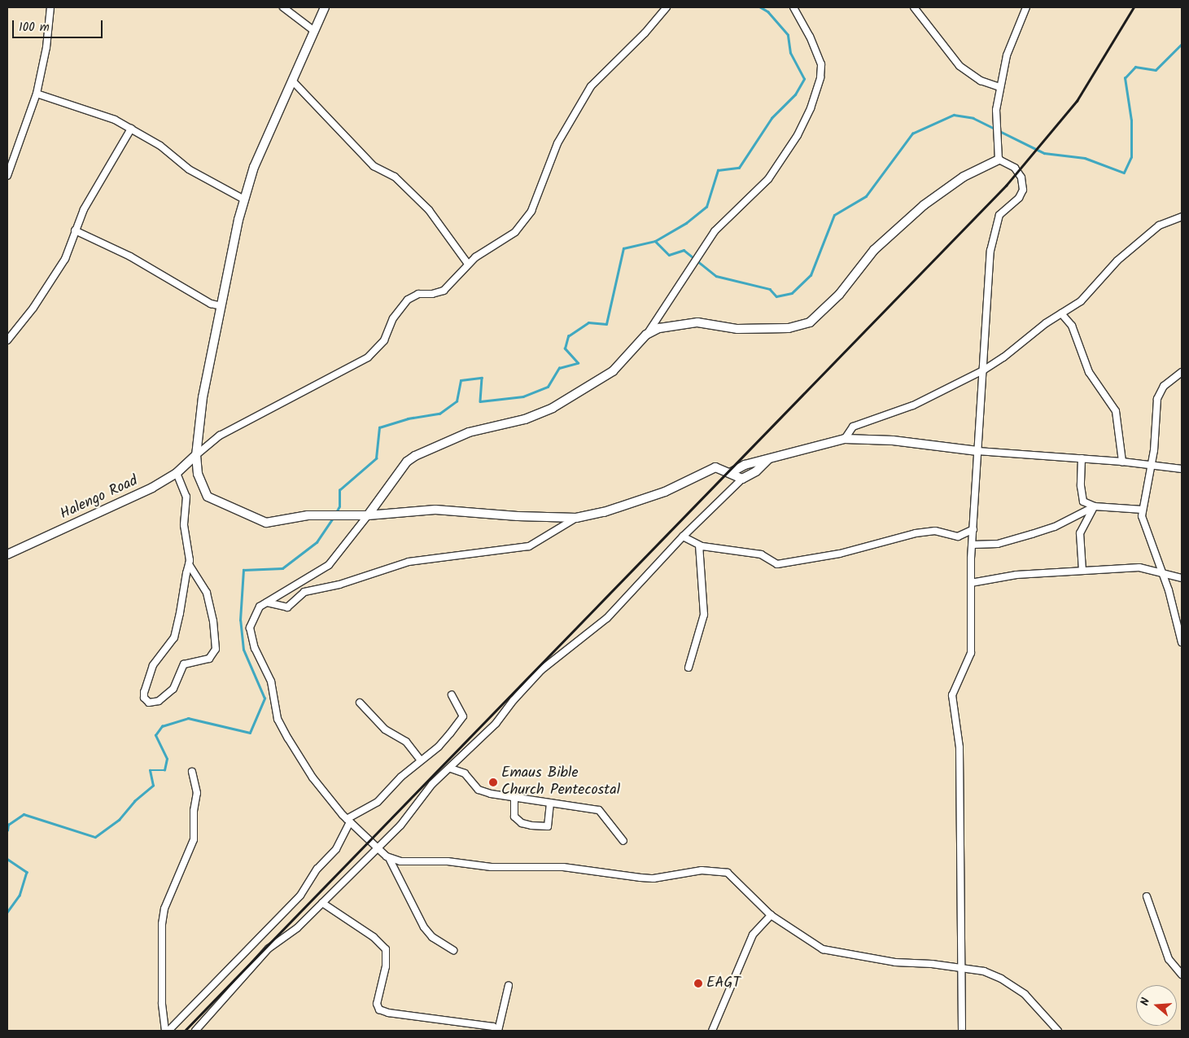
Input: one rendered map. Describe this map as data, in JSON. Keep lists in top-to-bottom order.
{
  "streets": {
    "street": ["Halengo Road"]
  },
  "places": ["Emaus Bible Church Pentecostal", "EAGT"],
  "scale_bar": "100 m",
  "north": "left"
}
